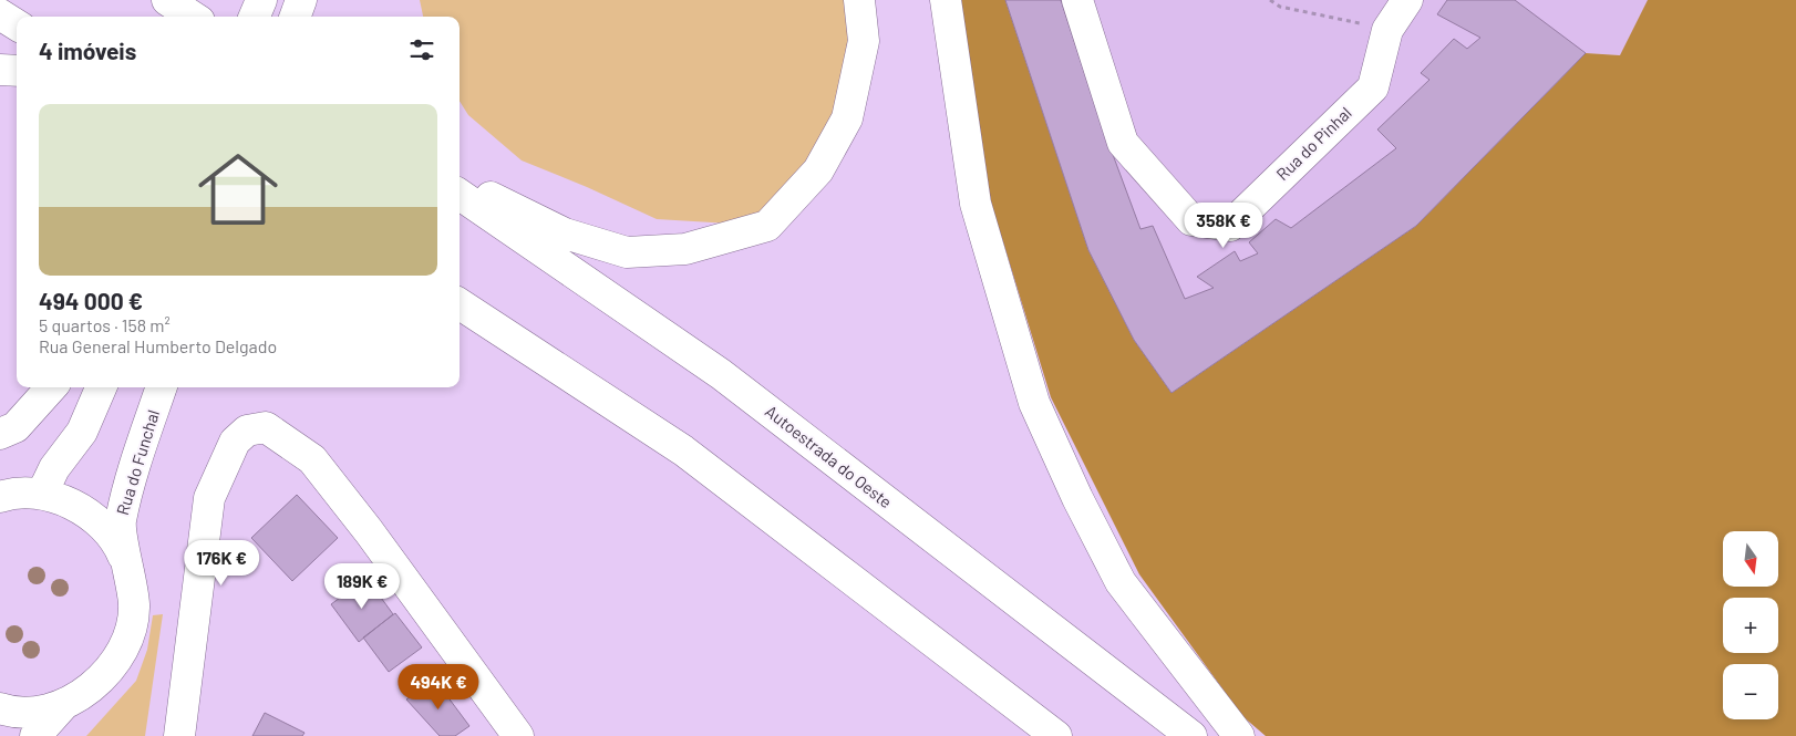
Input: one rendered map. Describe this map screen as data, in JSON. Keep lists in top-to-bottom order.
{
  "streets": {
    "main road": ["Rua do Pinhal", "Autoestrada do Oeste", "Rua do Funchal"]
  },
  "north": "bottom",
  "page": {
    "heading": "4 imóveis",
    "list": [
      {
        "name": "494 000 €",
        "note": "5 quartos · 158 m² · Rua General Humberto Delgado"
      }
    ],
    "price": [
      "358K €",
      "176K €",
      "189K €",
      "494K €"
    ],
    "map_buttons": ["+", "−"]
  }
}
